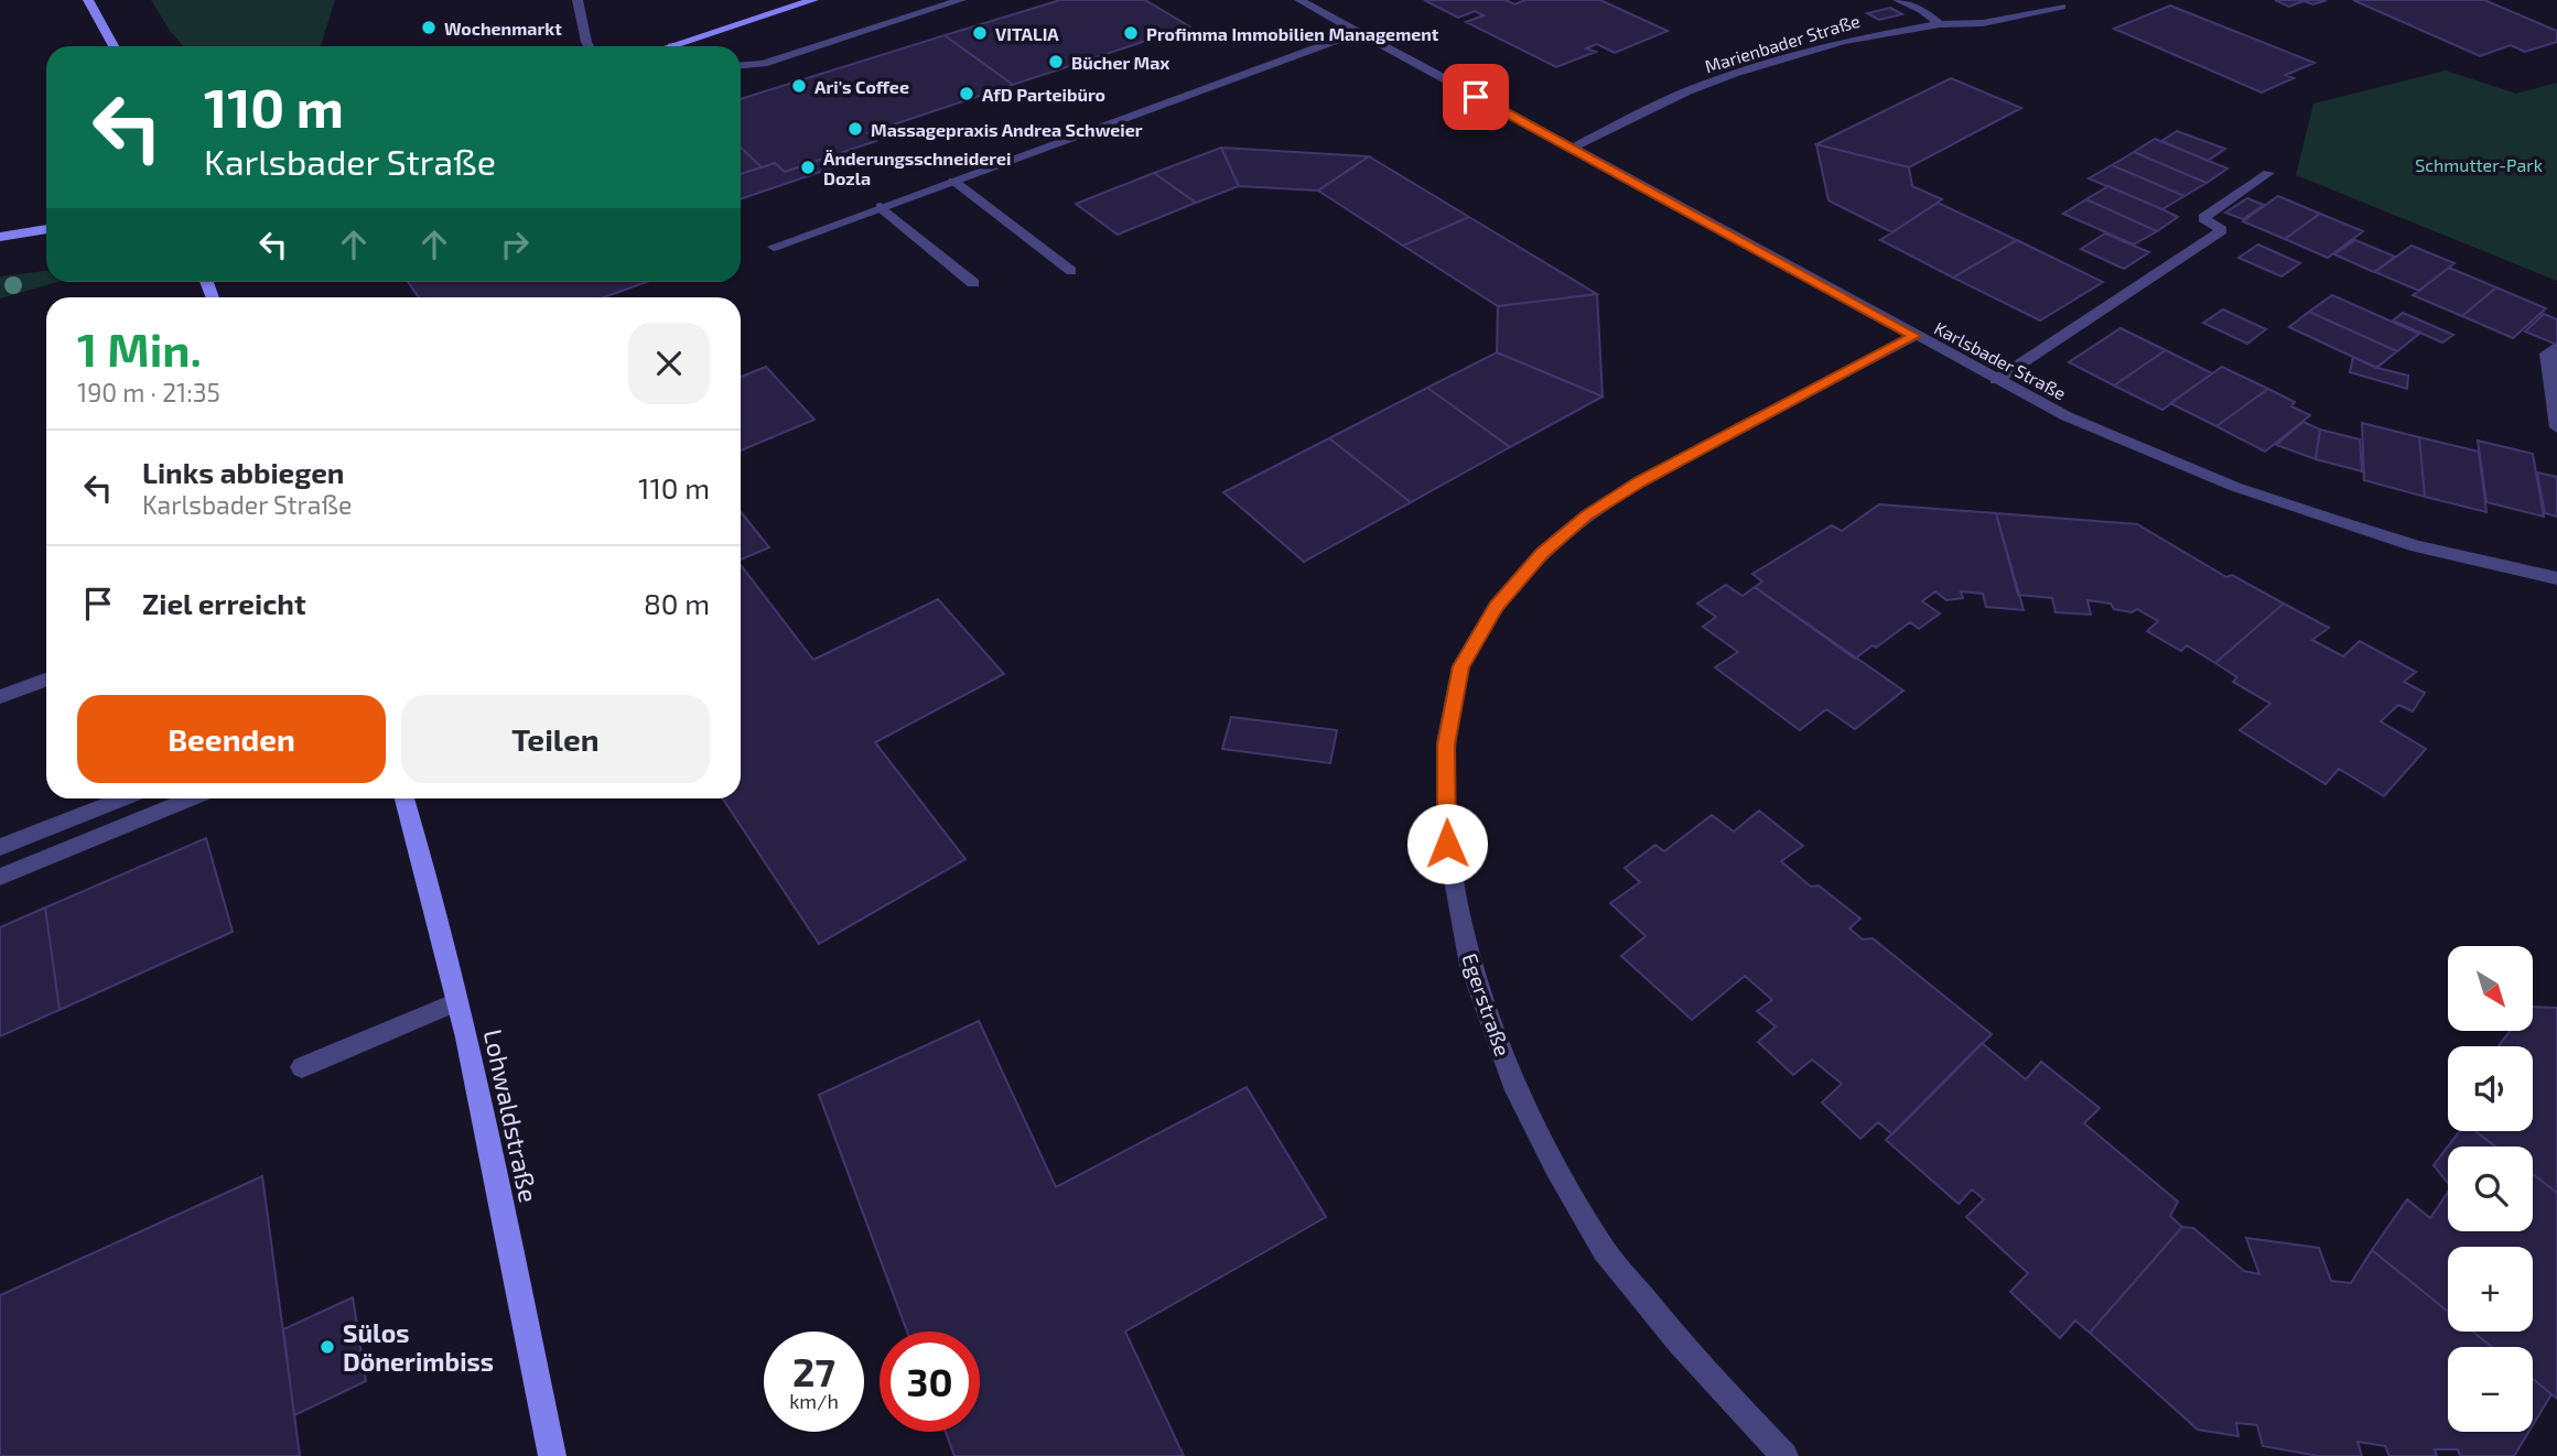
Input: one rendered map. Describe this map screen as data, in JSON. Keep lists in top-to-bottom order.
{
  "streets": {
    "street": [
      "Marienbader Straße",
      "Karlsbader Straße",
      "Egerstraße",
      "Lohwaldstraße"
    ]
  },
  "crossings": [
    ["Marienbader Straße", "Karlsbader Straße"],
    ["Karlsbader Straße", "Egerstraße"]
  ],
  "parks": ["Schmutter-Park"],
  "places": [
    "Wochenmarkt",
    "VITALIA",
    "Profimma Immobilien Management",
    "Bücher Max",
    "Ari's Coffee",
    "AfD Parteibüro",
    "Massagepraxis Andrea Schweier",
    "Änderungsschneiderei Dozla",
    "Sülos Dönerimbiss"
  ],
  "north": "bottom right",
  "page": {
    "turn": ["110 m", "Karlsbader Straße"],
    "heading": ["1 Min.", "190 m · 21:35"],
    "list": [
      {
        "name": "Links abbiegen",
        "note": "Karlsbader Straße",
        "value": "110 m"
      },
      {
        "name": "Ziel erreicht",
        "value": "80 m"
      }
    ],
    "buttons": ["Beenden", "Teilen"],
    "map_buttons": ["+", "−"],
    "speed": "27 km/h",
    "limit": "30"
  }
}
